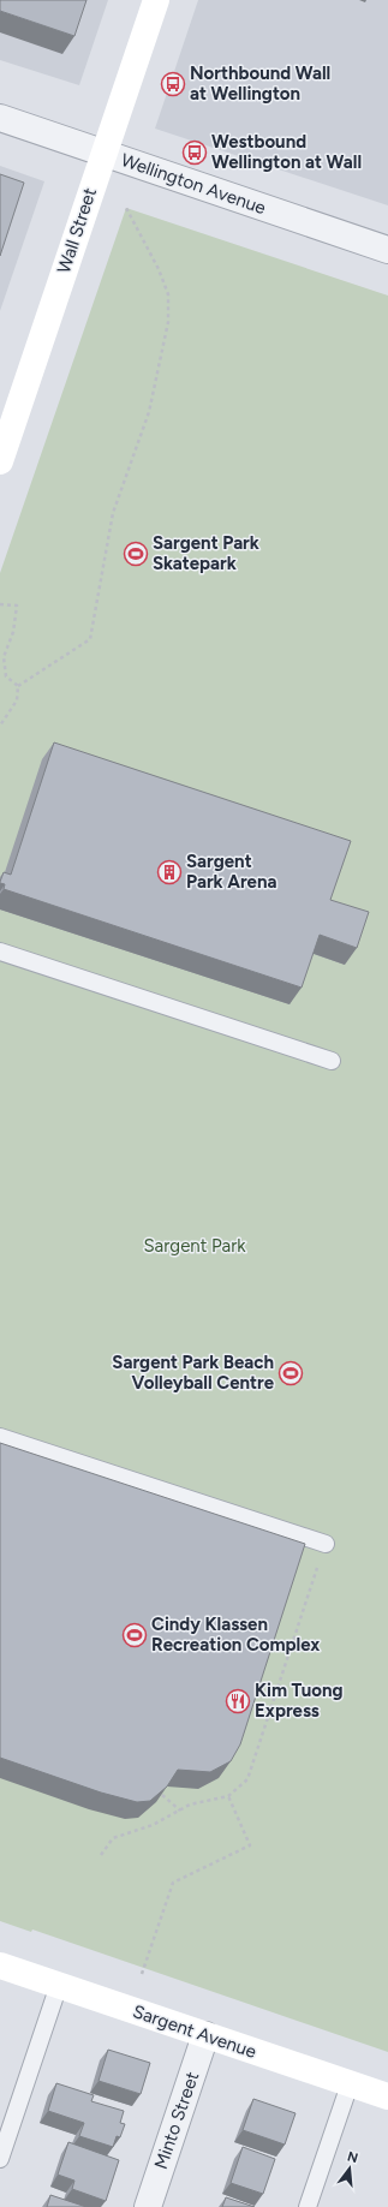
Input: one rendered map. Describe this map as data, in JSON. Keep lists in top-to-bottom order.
{
  "streets": {
    "main road": ["Wall Street", "Sargent Avenue"],
    "street": ["Wellington Avenue", "Minto Street"]
  },
  "crossings": [
    ["Wellington Avenue", "Wall Street"],
    ["Sargent Avenue", "Minto Street"]
  ],
  "parks": ["Sargent Park"],
  "places": {
    "bus stop": ["Northbound Wall at Wellington", "Westbound Wellington at Wall"],
    "sports": ["Sargent Park Skatepark", "Sargent Park Beach Volleyball Centre", "Cindy Klassen Recreation Complex"],
    "building": ["Sargent Park Arena"],
    "restaurant": ["Kim Tuong Express"]
  },
  "north": "top"
}
